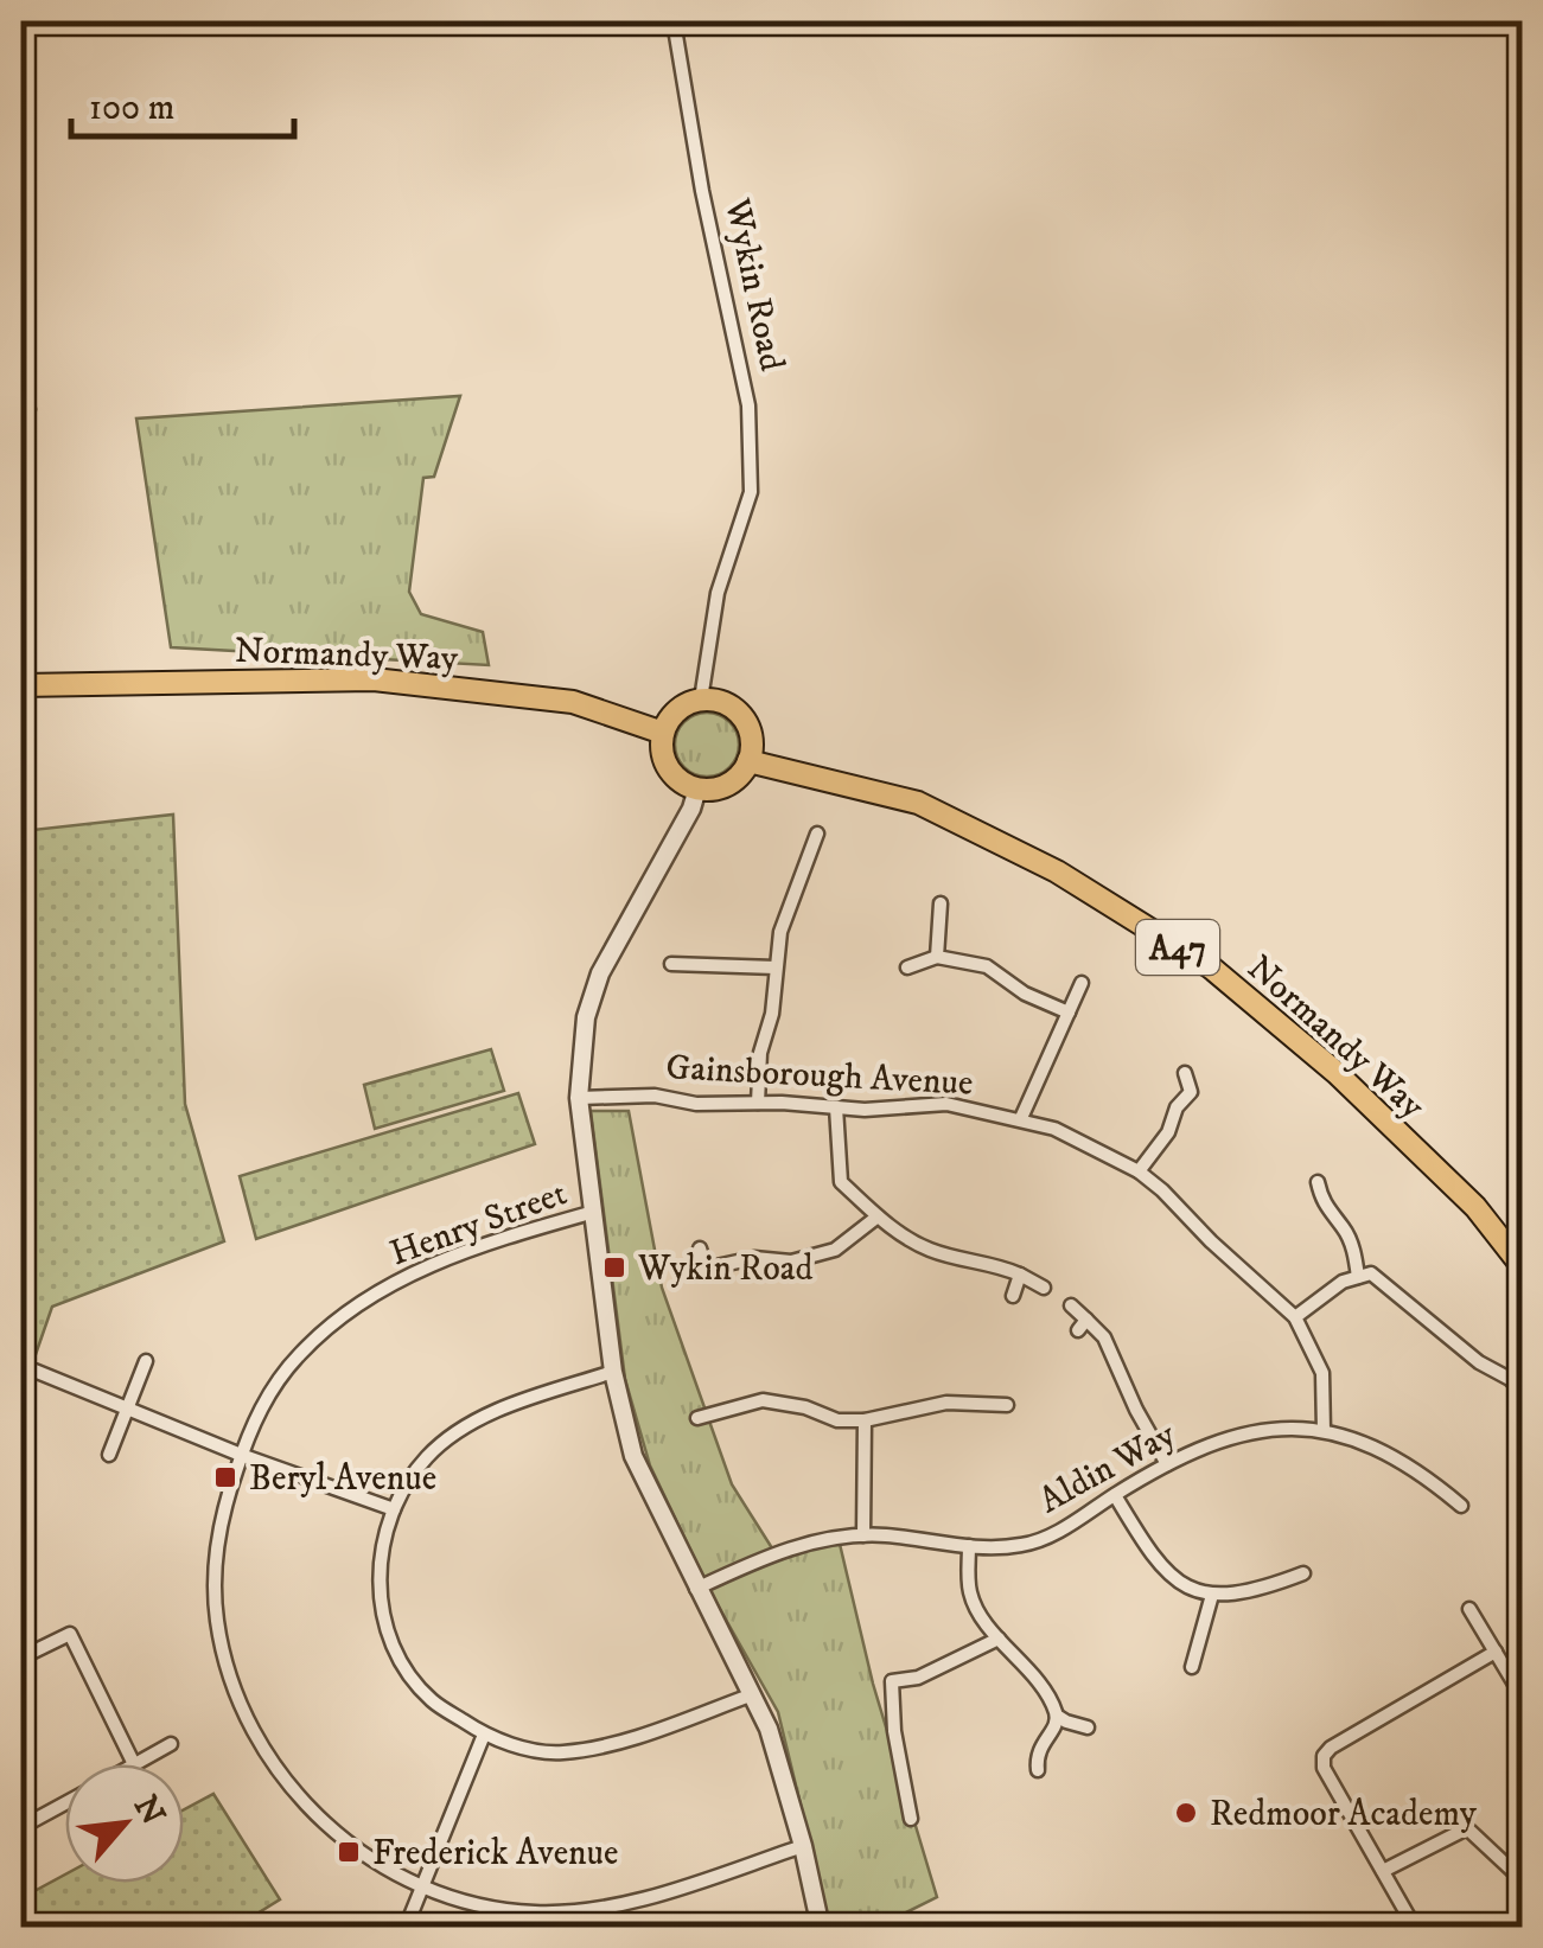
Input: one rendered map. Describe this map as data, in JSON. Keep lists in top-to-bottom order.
{
  "streets": {
    "main road": ["Normandy Way", "A47"],
    "street": [
      "Wykin Road",
      "Gainsborough Avenue",
      "Henry Street",
      "Aldin Way"
    ]
  },
  "crossings": [
    ["Wykin Road", "Normandy Way"],
    ["Gainsborough Avenue", "Aldin Way"]
  ],
  "places": {
    "transit": ["Wykin Road", "Beryl Avenue", "Frederick Avenue"],
    "other": ["Redmoor Academy"]
  },
  "scale_bar": "100 m",
  "north": "top right"
}
